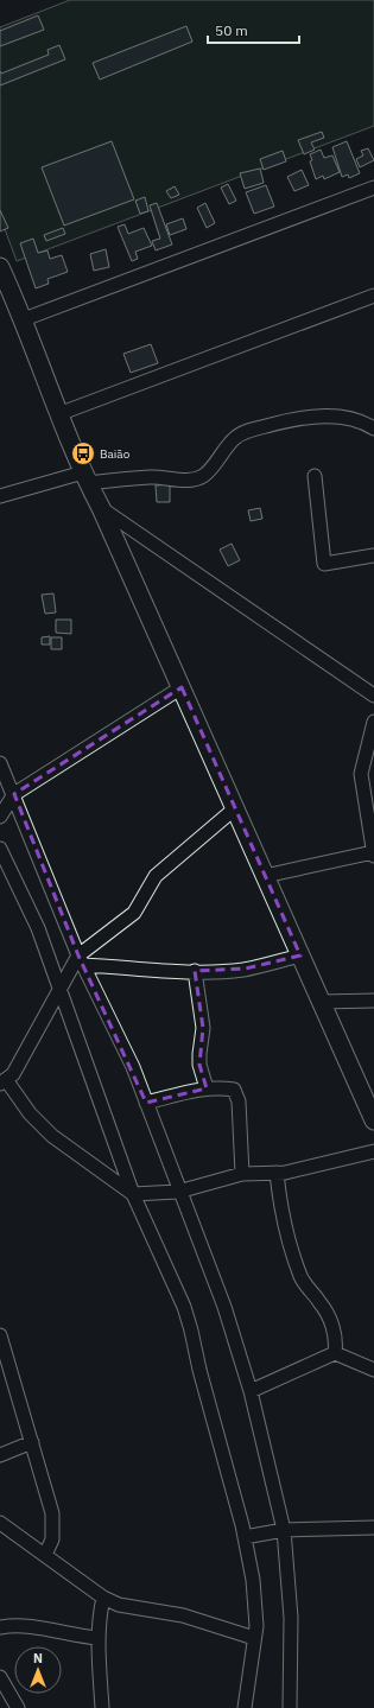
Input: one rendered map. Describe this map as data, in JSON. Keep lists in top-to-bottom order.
{
  "places": {
    "bus stop": ["Baião"]
  },
  "scale_bar": "50 m",
  "north": "top"
}
